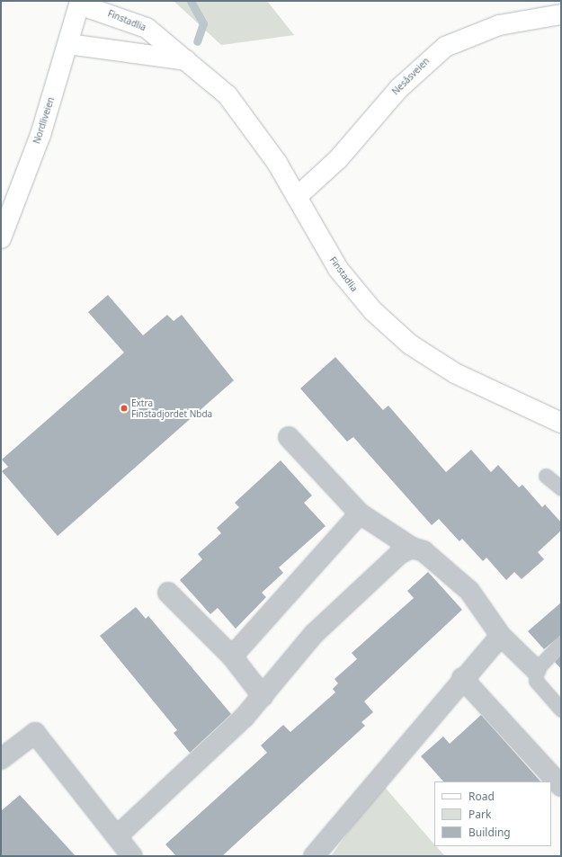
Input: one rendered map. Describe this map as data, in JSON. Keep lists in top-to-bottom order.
{
  "streets": {
    "street": ["Finstadlia", "Nesåsveien", "Nordliveien"]
  },
  "crossings": [
    ["Finstadlia", "Nesåsveien"],
    ["Finstadlia", "Nordliveien"]
  ],
  "places": ["Extra Finstadjordet Nbda"],
  "legend": ["Road", "Park", "Building"]
}
